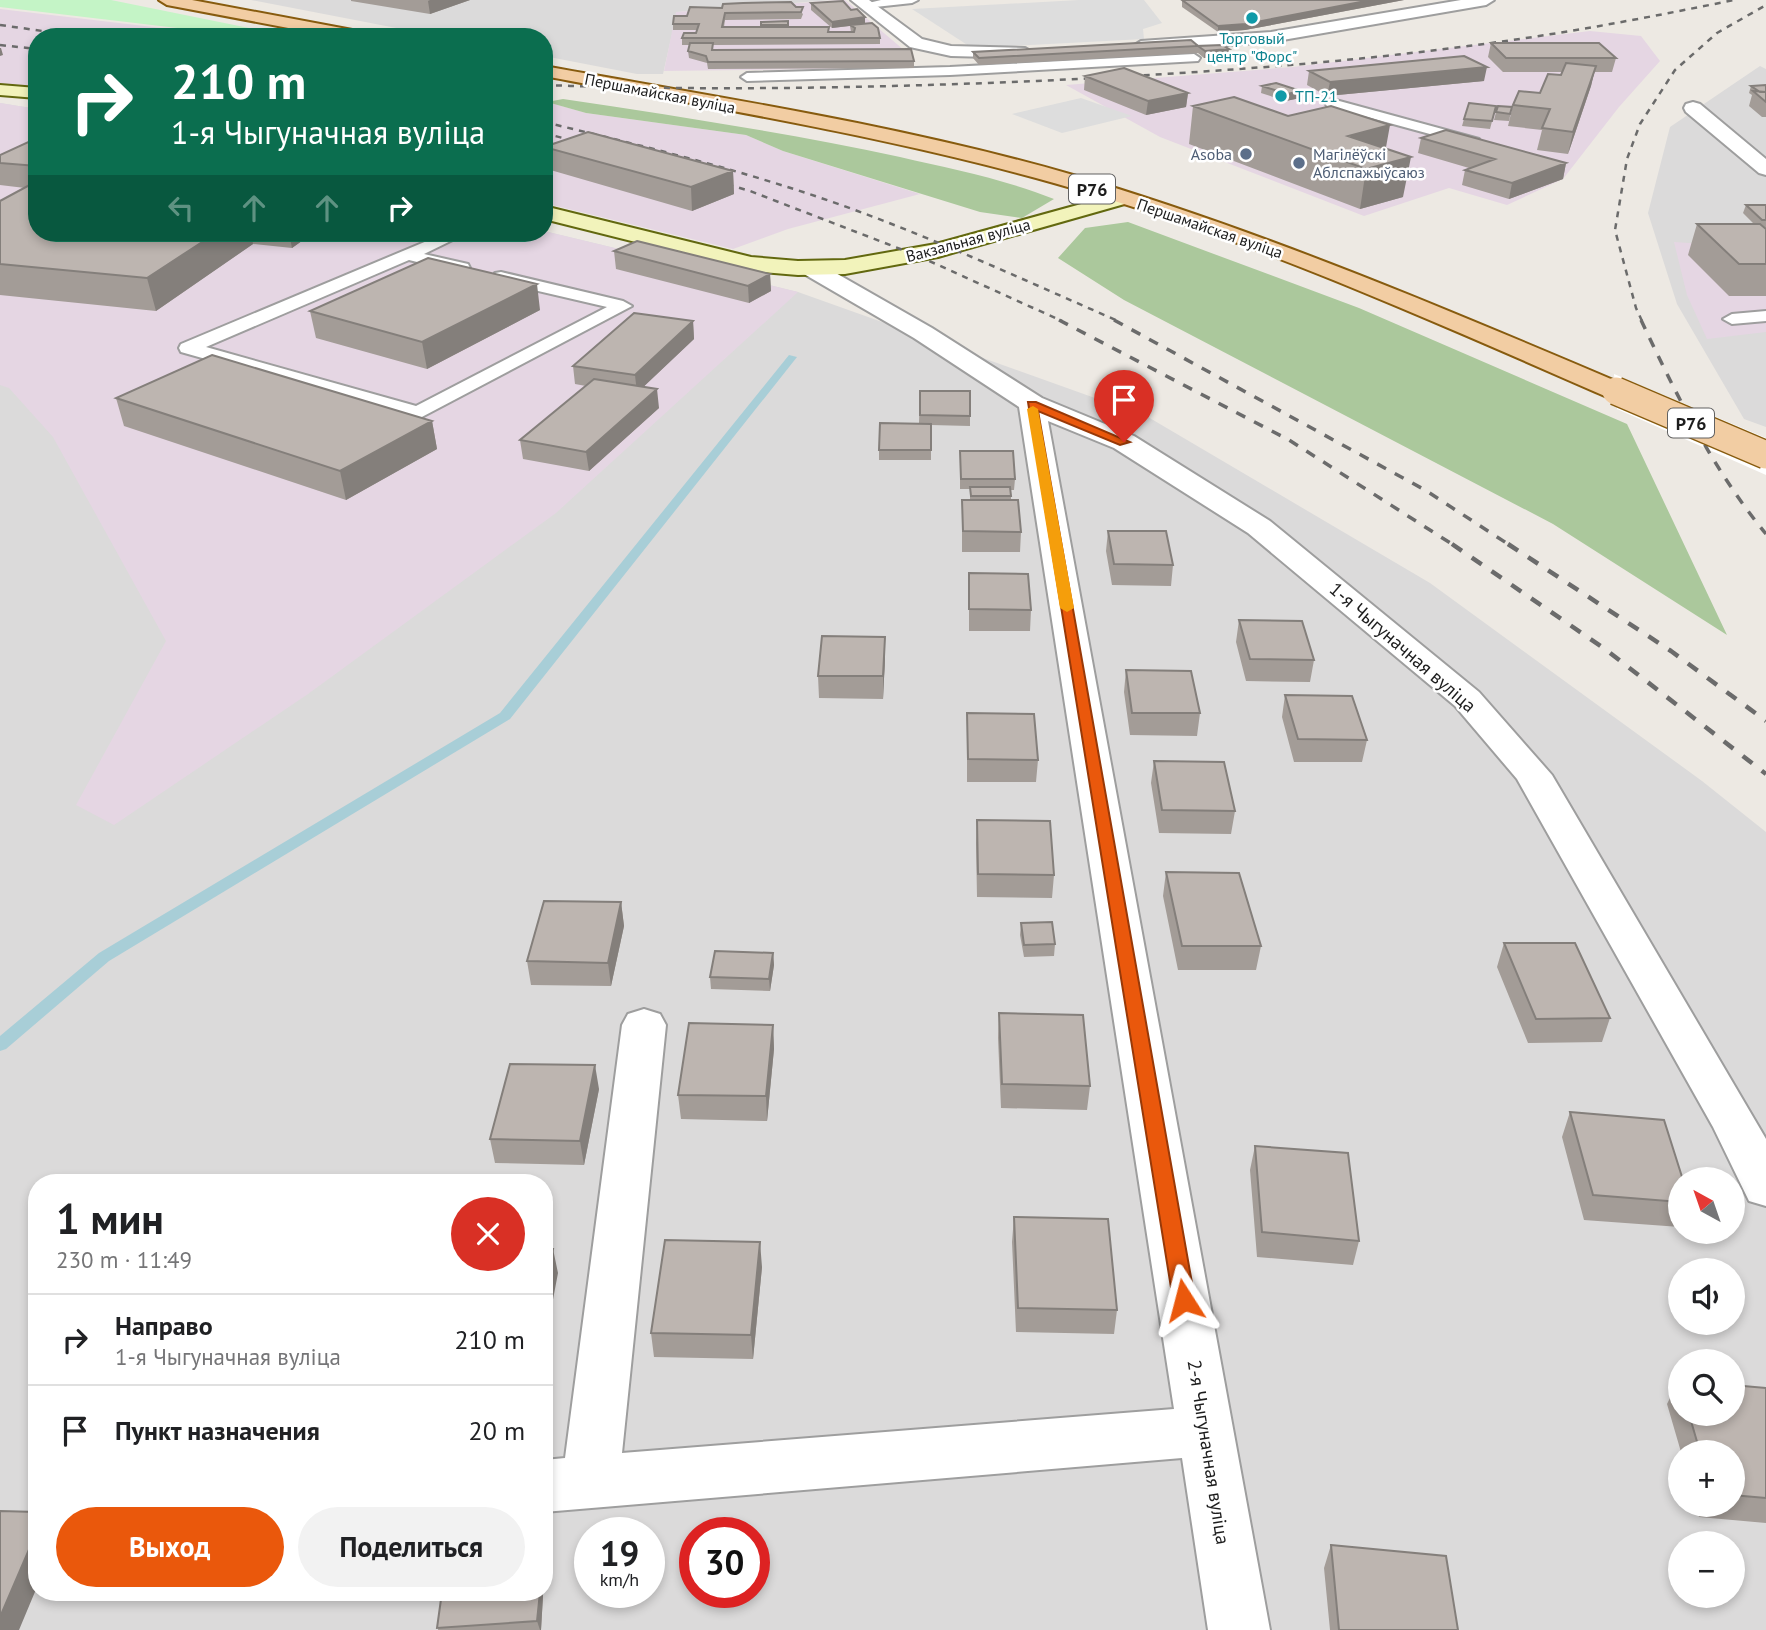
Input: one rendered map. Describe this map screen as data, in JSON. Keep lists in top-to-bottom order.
{
  "streets": {
    "main road": ["Першамайская вуліца", "Р76", "Вакзальная вуліца"],
    "street": ["1-я Чыгуначная вуліца", "2-я Чыгуначная вуліца"]
  },
  "crossings": [
    ["Першамайская вуліца", "Вакзальная вуліца"],
    ["Вакзальная вуліца", "1-я Чыгуначная вуліца"],
    ["Вакзальная вуліца", "2-я Чыгуначная вуліца"],
    ["1-я Чыгуначная вуліца", "2-я Чыгуначная вуліца"]
  ],
  "places": [
    "Торговый центр \"Форс\"",
    "ТП-21",
    "Asoba",
    "Магілёўскі Аблспажыўсаюз"
  ],
  "north": "top left",
  "page": {
    "turn": ["210 m", "1-я Чыгуначная вуліца"],
    "map_buttons": ["+", "−"],
    "heading": ["1 мин", "230 m · 11:49"],
    "list": [
      {
        "name": "Направо",
        "note": "1-я Чыгуначная вуліца",
        "value": "210 m"
      },
      {
        "name": "Пункт назначения",
        "value": "20 m"
      }
    ],
    "buttons": ["Выход", "Поделиться"],
    "speed": "19 km/h",
    "limit": "30"
  }
}
